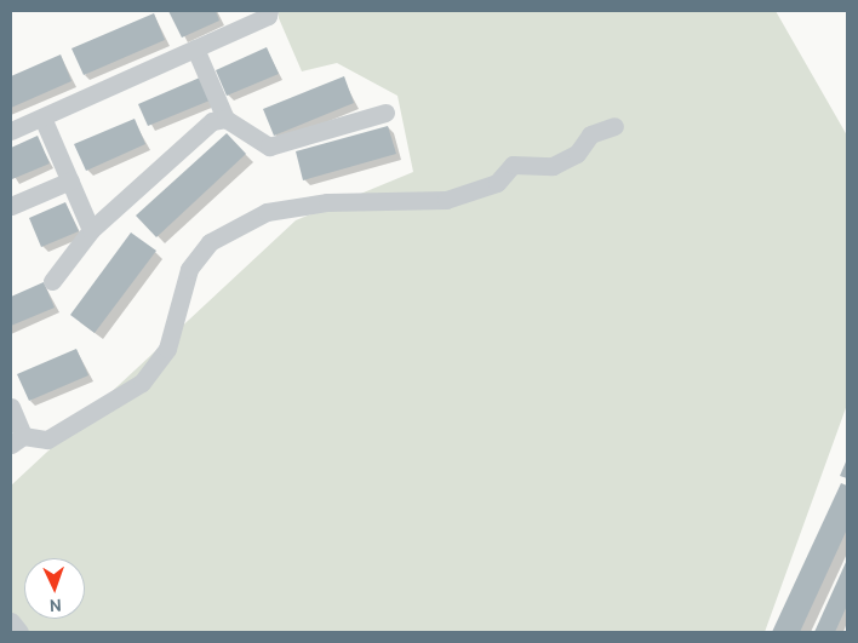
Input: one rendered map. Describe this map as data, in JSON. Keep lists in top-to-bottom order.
{
  "north": "bottom"
}
